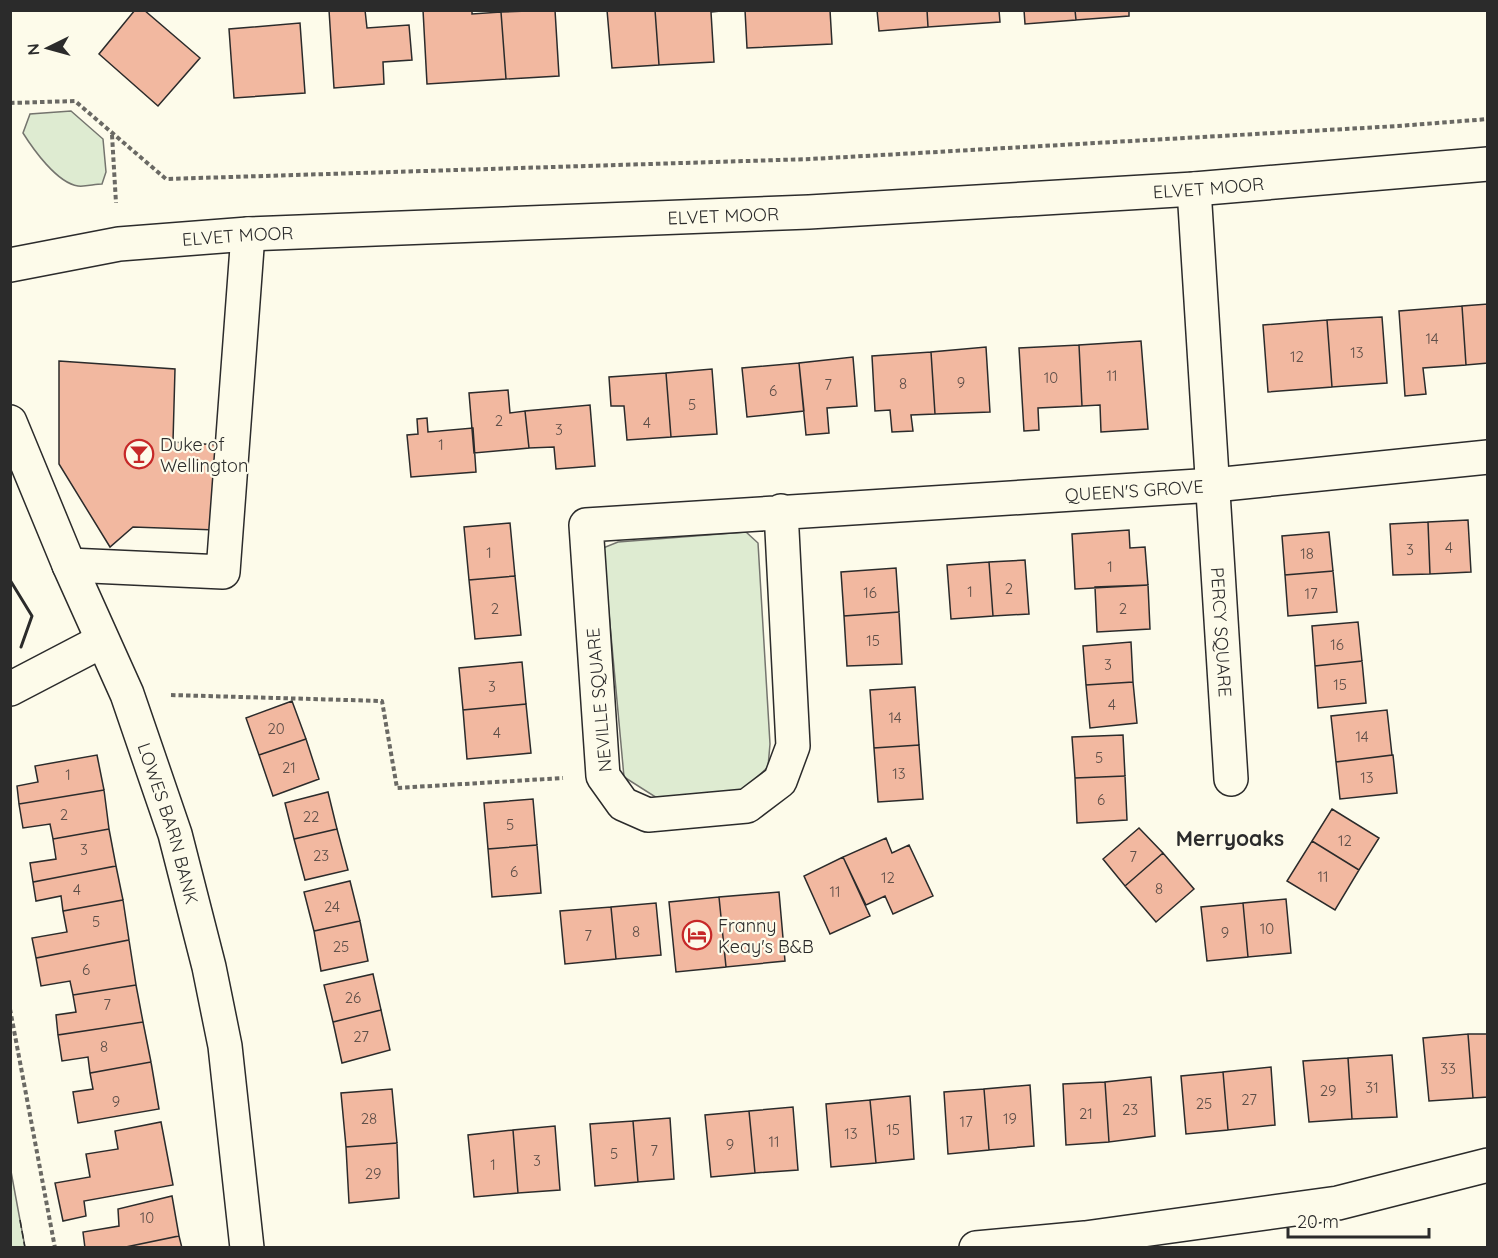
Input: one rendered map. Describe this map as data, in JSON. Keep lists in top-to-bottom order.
{
  "streets": {
    "main road": [
      "ELVET MOOR",
      "QUEEN'S GROVE",
      "PERCY SQUARE",
      "NEVILLE SQUARE",
      "LOWES BARN BANK"
    ]
  },
  "crossings": [
    ["ELVET MOOR", "PERCY SQUARE"],
    ["QUEEN'S GROVE", "PERCY SQUARE"],
    ["QUEEN'S GROVE", "NEVILLE SQUARE"]
  ],
  "districts": ["Merryoaks"],
  "places": {
    "bar": ["Duke of Wellington"],
    "hotel": ["Franny Keay's B&B"]
  },
  "house_numbers": [
    "14",
    "13",
    "12",
    "11",
    "10",
    "9",
    "8",
    "7",
    "6",
    "5",
    "2",
    "4",
    "3",
    "1",
    "4",
    "3",
    "1",
    "18",
    "1",
    "2",
    "1",
    "16",
    "17",
    "2",
    "2",
    "15",
    "16",
    "3",
    "15",
    "3",
    "4",
    "14",
    "20",
    "4",
    "14",
    "5",
    "21",
    "13",
    "1",
    "13",
    "6",
    "2",
    "22",
    "5",
    "12",
    "3",
    "23",
    "7",
    "6",
    "11",
    "12",
    "8",
    "4",
    "11",
    "24",
    "5",
    "10",
    "8",
    "9",
    "7",
    "25",
    "6",
    "26",
    "7",
    "27",
    "8",
    "33",
    "31",
    "29",
    "27",
    "9",
    "25",
    "23",
    "21",
    "28",
    "19",
    "17",
    "15",
    "13",
    "11",
    "9",
    "7",
    "5",
    "3",
    "1",
    "29",
    "10"
  ],
  "scale_bar": "20 m",
  "north": "left"
}
